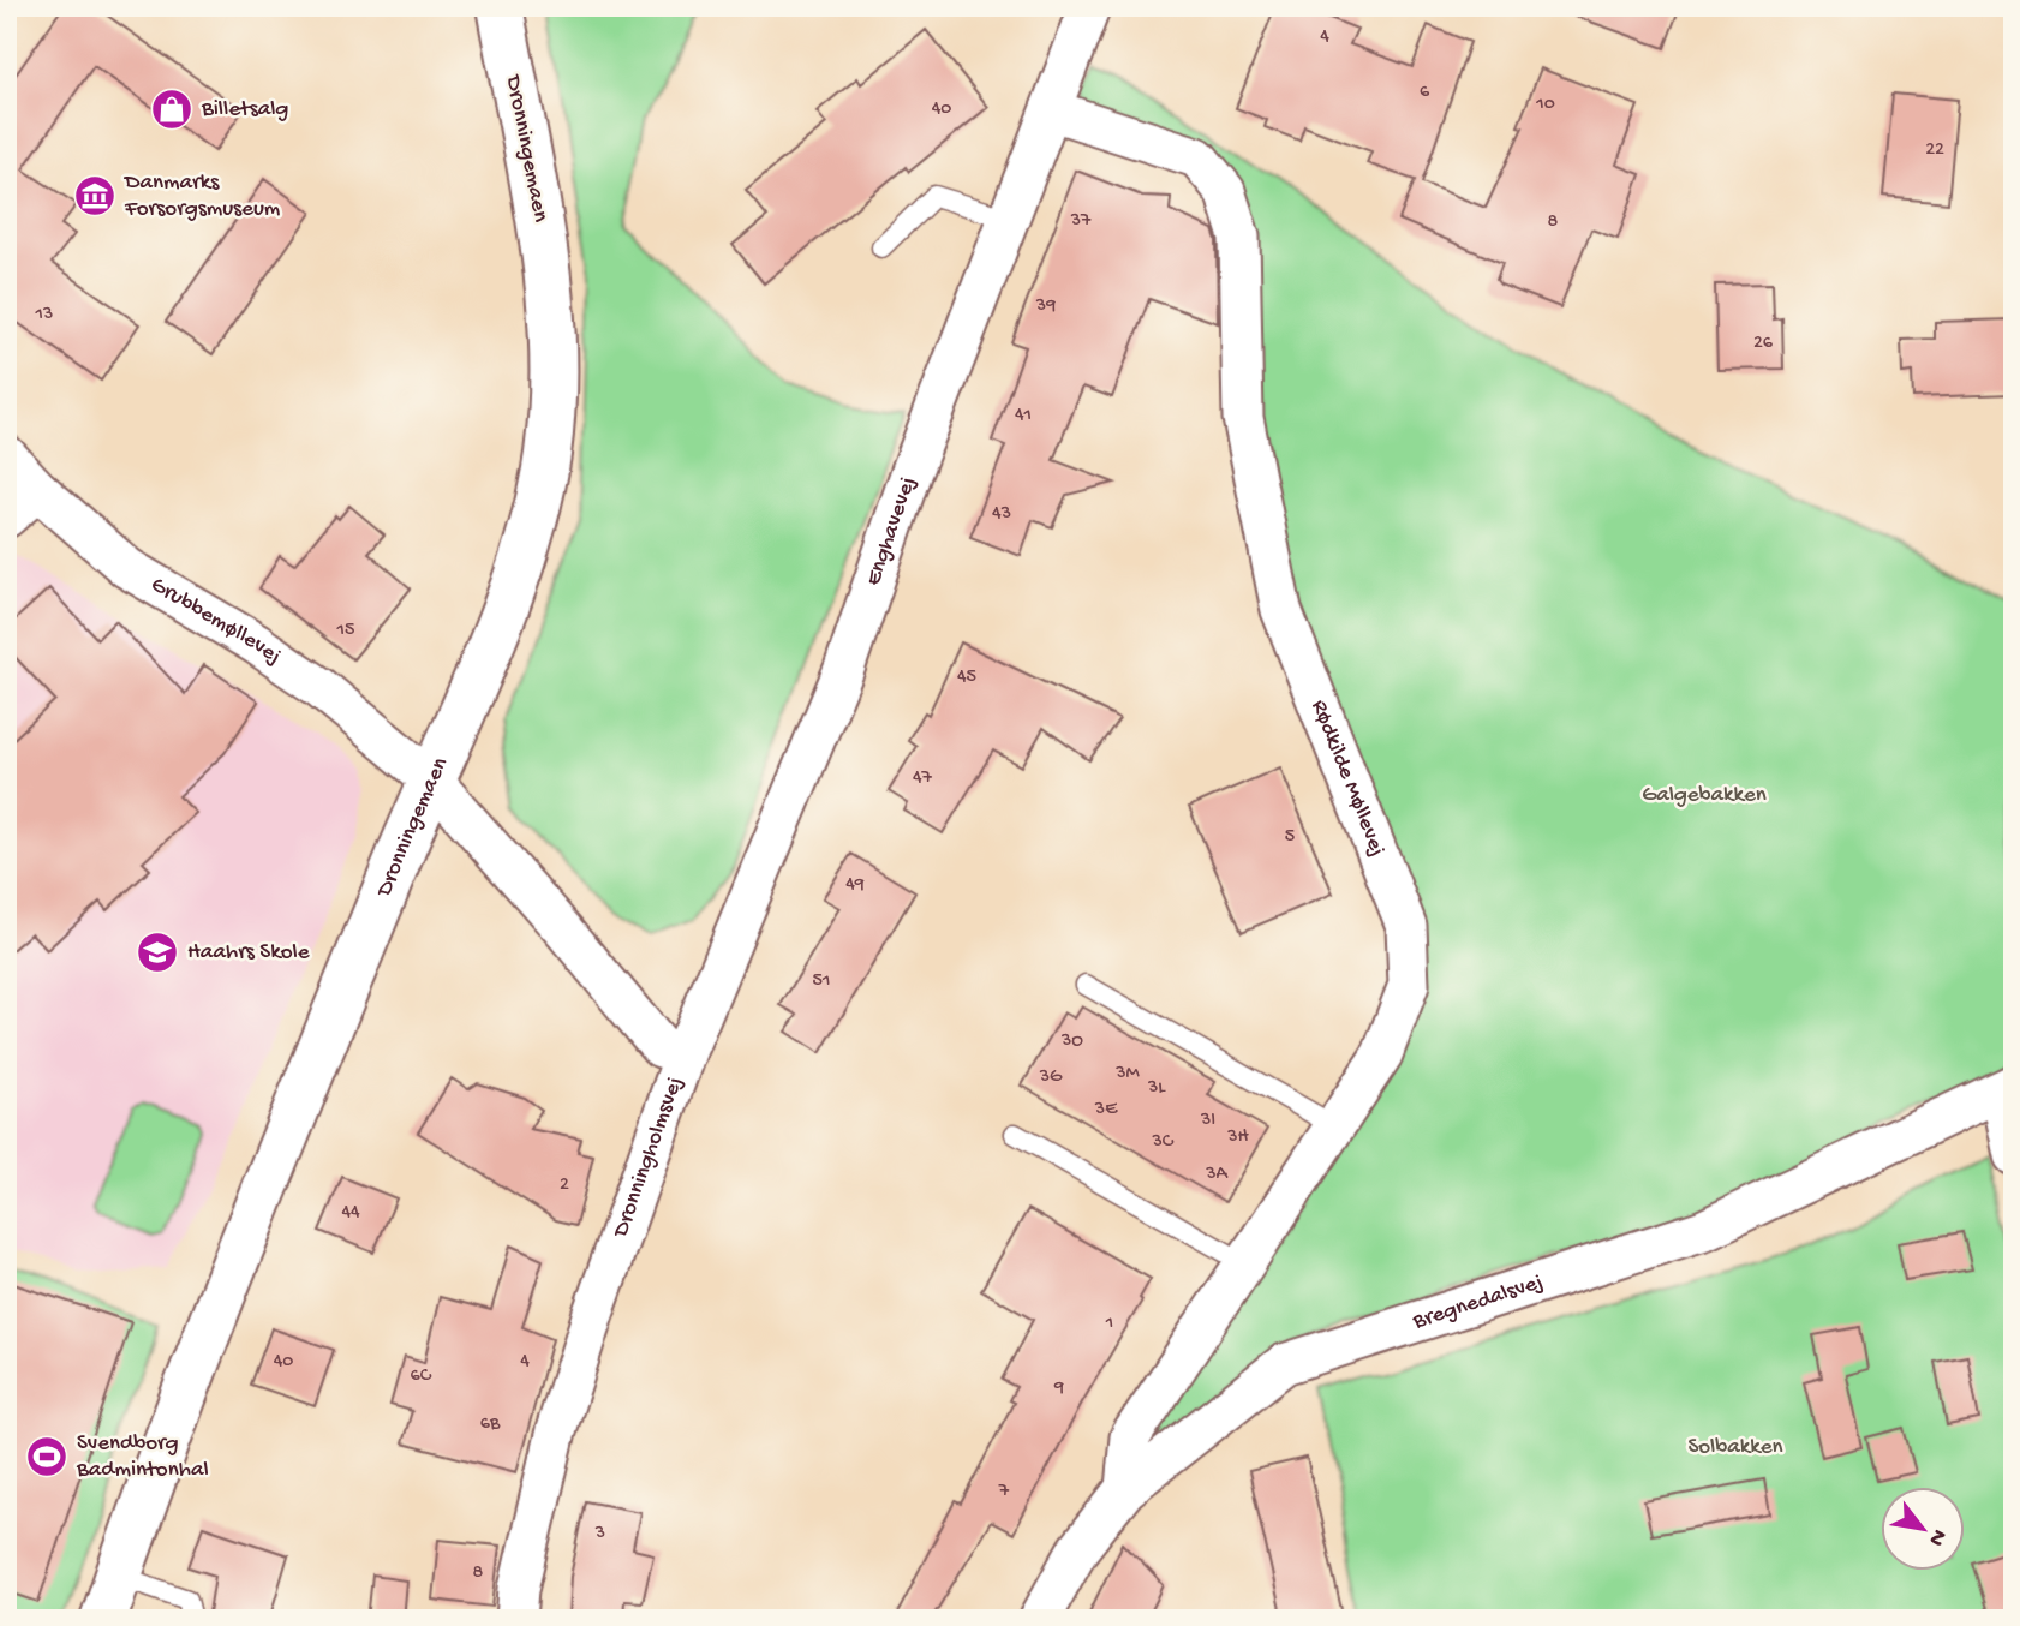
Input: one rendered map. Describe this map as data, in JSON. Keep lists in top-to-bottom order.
{
  "streets": {
    "street": [
      "Dronningemaen",
      "Enghavevej",
      "Grubbemøllevej",
      "Rødkilde Møllevej",
      "Dronningholmsvej",
      "Bregnedalsvej"
    ]
  },
  "crossings": [
    ["Dronningemaen", "Grubbemøllevej"],
    ["Dronningemaen", "Dronningholmsvej"],
    ["Enghavevej", "Rødkilde Møllevej"],
    ["Enghavevej", "Dronningholmsvej"],
    ["Grubbemøllevej", "Dronningholmsvej"],
    ["Rødkilde Møllevej", "Bregnedalsvej"]
  ],
  "parks": ["Galgebakken", "Solbakken"],
  "places": {
    "shop": ["Billetsalg"],
    "museum": ["Danmarks Forsorgsmuseum"],
    "school or university": ["Haahrs Skole"],
    "sports": ["Svendborg Badmintonhal"]
  },
  "house_numbers": [
    "4",
    "6",
    "10",
    "40",
    "22",
    "37",
    "8",
    "39",
    "13",
    "26",
    "41",
    "43",
    "15",
    "45",
    "47",
    "5",
    "49",
    "51",
    "3O",
    "3M",
    "3G",
    "3L",
    "3E",
    "3I",
    "3H",
    "3C",
    "3A",
    "2",
    "44",
    "1",
    "40",
    "4",
    "6C",
    "9",
    "6B",
    "7",
    "3",
    "8"
  ],
  "north": "bottom right"
}
